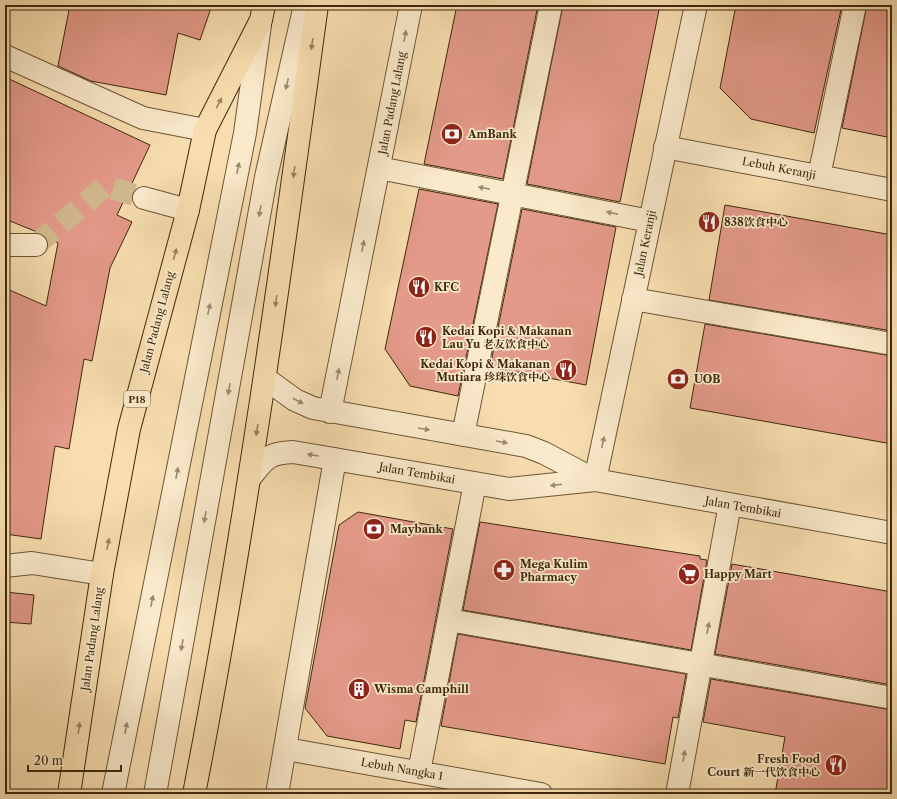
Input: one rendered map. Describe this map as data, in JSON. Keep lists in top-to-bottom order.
{
  "streets": {
    "main road": ["Jalan Padang Lalang", "P18"],
    "street": [
      "Lebuh Keranji",
      "Jalan Keranji",
      "Jalan Tembikai",
      "Lebuh Nangka 1"
    ]
  },
  "crossings": [
    ["Jalan Padang Lalang", "Jalan Tembikai"],
    ["Lebuh Keranji", "Jalan Keranji"],
    ["Jalan Keranji", "Jalan Tembikai"]
  ],
  "places": {
    "bank": ["AmBank", "UOB", "Maybank"],
    "restaurant": [
      "838饮食中心",
      "KFC",
      "Kedai Kopi & Makanan Lau Yu 老友饮食中心",
      "Kedai Kopi & Makanan Mutiara 珍珠饮食中心",
      "Fresh Food Court 新一代饮食中心"
    ],
    "pharmacy": ["Mega Kulim Pharmacy"],
    "supermarket": ["Happy Mart"],
    "building": ["Wisma Camphill"]
  },
  "scale_bar": "20 m"
}
